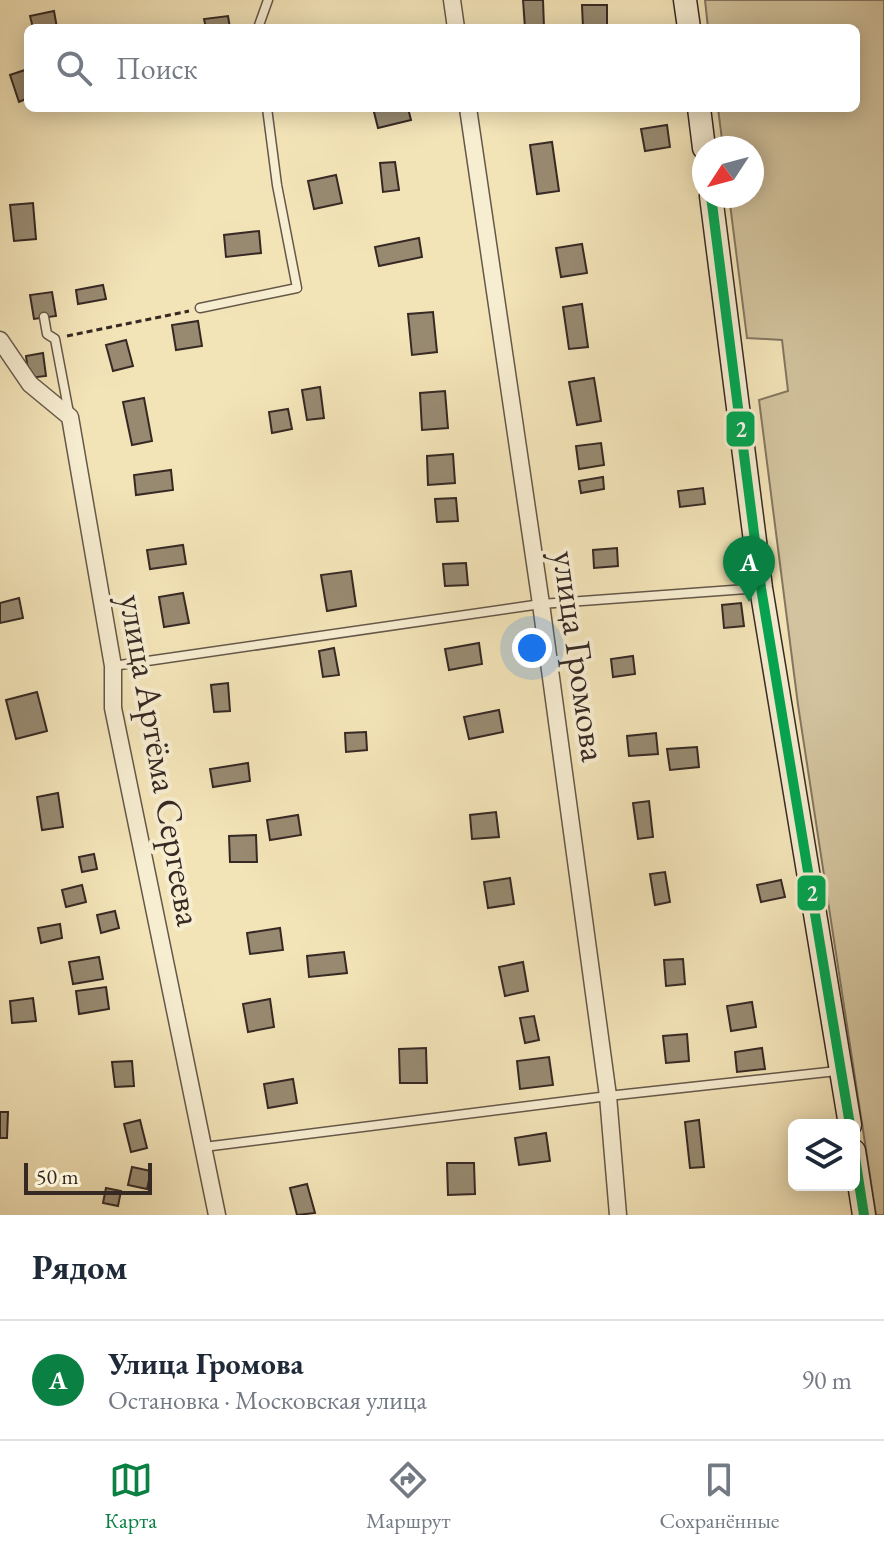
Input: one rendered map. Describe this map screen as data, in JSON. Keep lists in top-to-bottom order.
{
  "streets": {
    "street": ["улица Громова", "улица Артёма Сергеева"]
  },
  "lines": ["transit line 2"],
  "scale_bar": "50 m",
  "north": "bottom left",
  "page": {
    "search": "Поиск",
    "pins": "A",
    "scale": "50 m",
    "heading": "Рядом",
    "list": [
      {
        "mark": "A",
        "name": "Улица Громова",
        "note": "Остановка · Московская улица",
        "value": "90 m"
      }
    ],
    "nav": ["Карта", "Маршрут", "Сохранённые"]
  }
}
